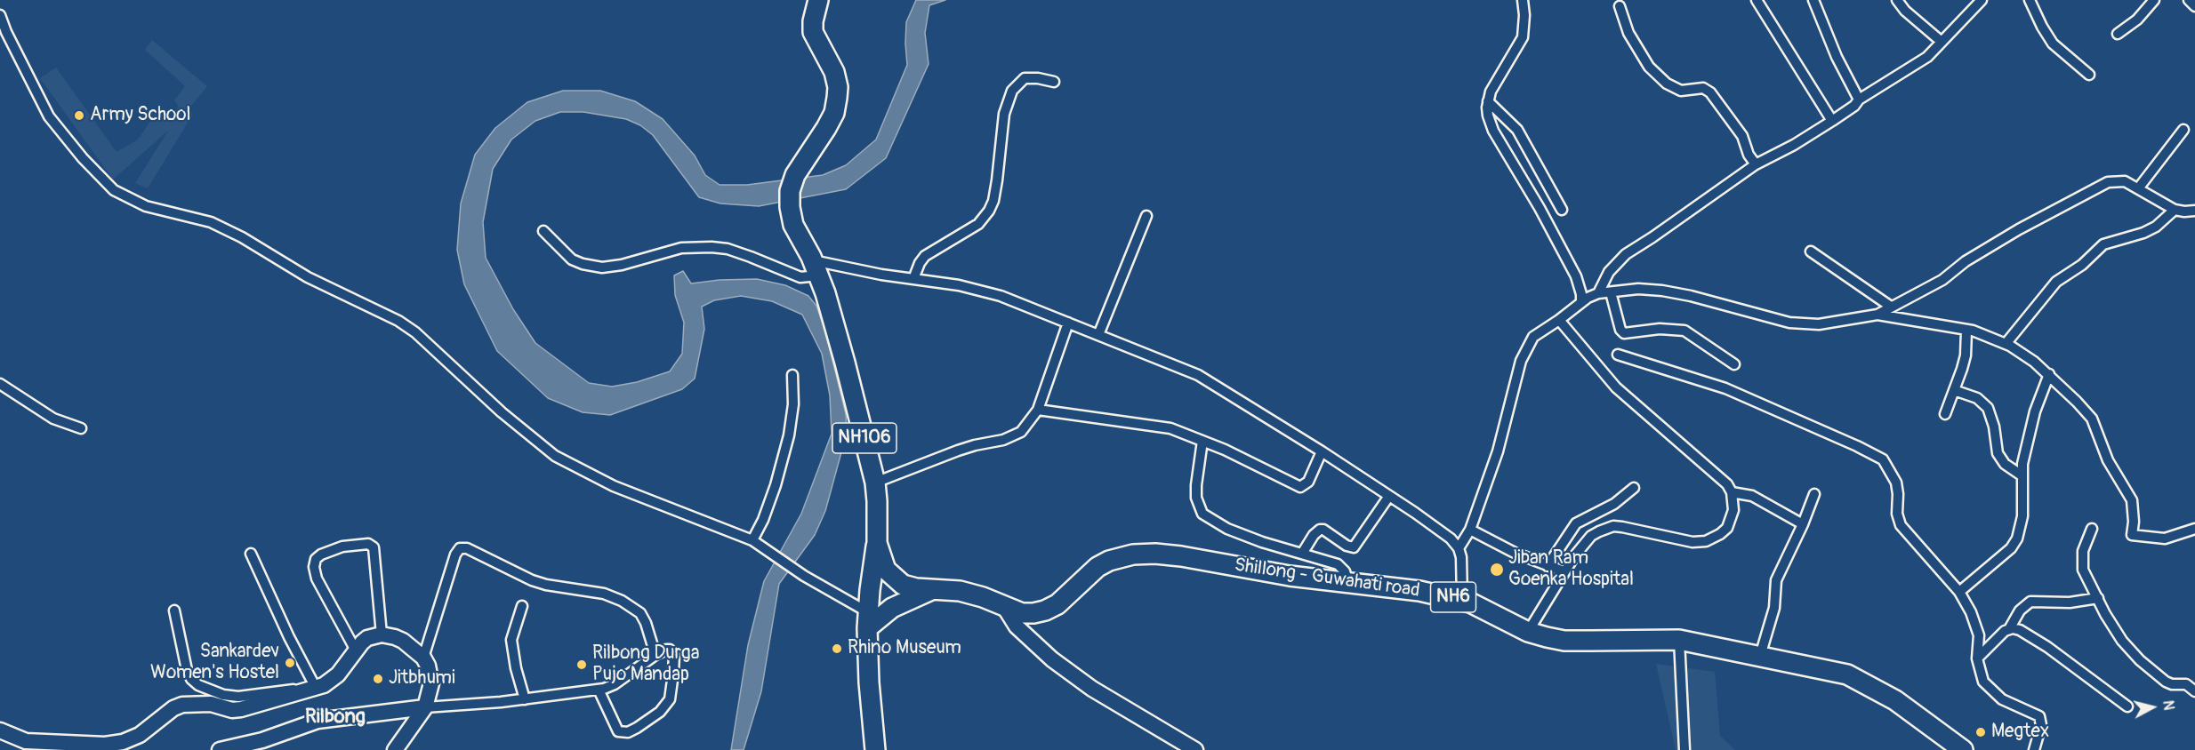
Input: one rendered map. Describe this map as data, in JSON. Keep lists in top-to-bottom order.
{
  "streets": {
    "highway": ["NH106", "Shillong - Guwahati road", "NH6"]
  },
  "crossings": [
    ["NH106", "Shillong - Guwahati road"],
    ["NH106", "NH6"],
    ["Shillong - Guwahati road", "NH6"]
  ],
  "districts": ["Rilbong"],
  "places": [
    "Army School",
    "Jiban Ram Goenka Hospital",
    "Rhino Museum",
    "Sankardev Women's Hostel",
    "Rilbong Durga Pujo Mandap",
    "Jitbhumi",
    "Megtex"
  ],
  "north": "right"
}
